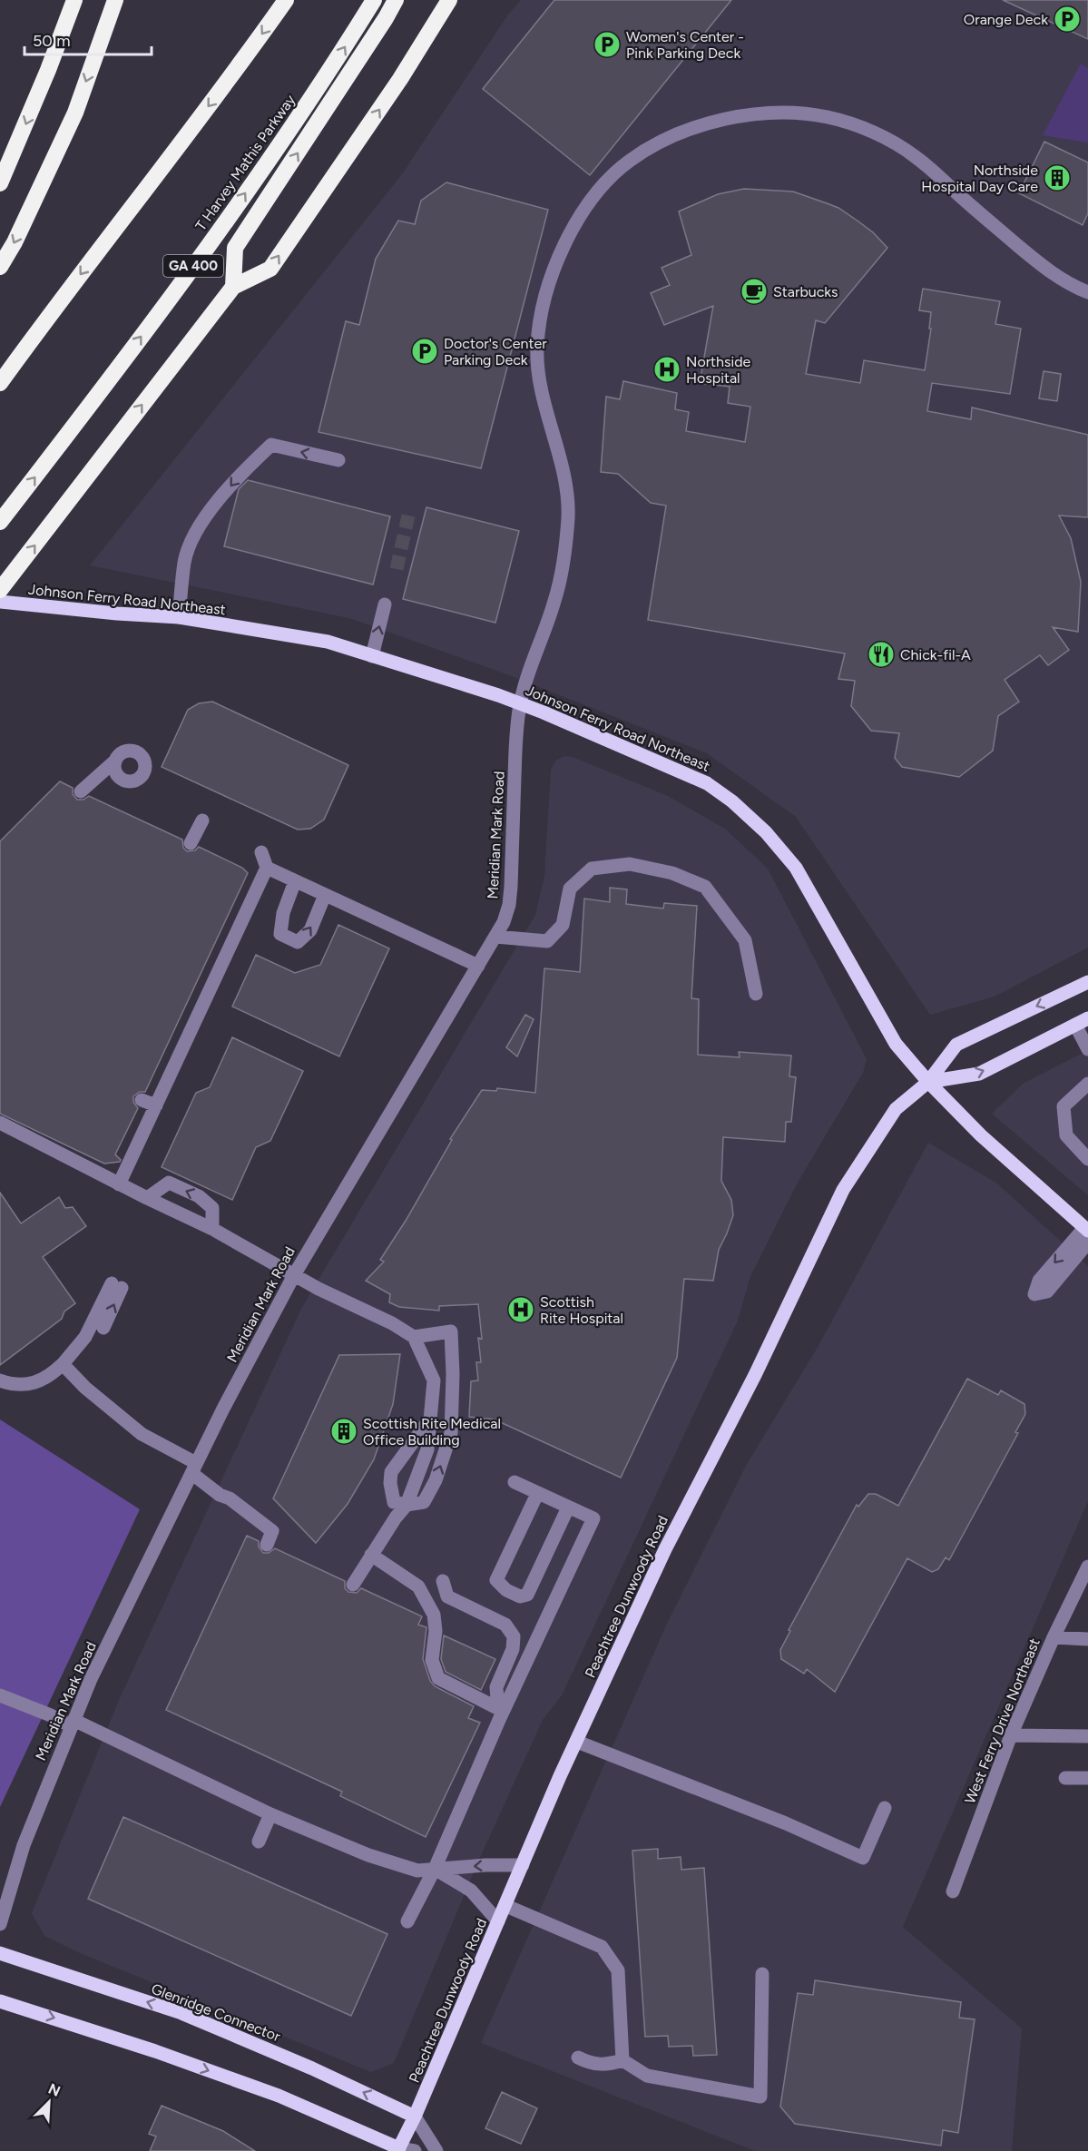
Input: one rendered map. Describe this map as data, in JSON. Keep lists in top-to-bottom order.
{
  "streets": {
    "highway": ["T Harvey Mathis Parkway", "GA 400"],
    "main road": ["Johnson Ferry Road Northeast", "Peachtree Dunwoody Road", "Glenridge Connector"],
    "street": ["Meridian Mark Road", "West Ferry Drive Northeast"]
  },
  "crossings": [
    ["Johnson Ferry Road Northeast", "Meridian Mark Road"],
    ["Johnson Ferry Road Northeast", "Peachtree Dunwoody Road"],
    ["Peachtree Dunwoody Road", "Glenridge Connector"]
  ],
  "places": {
    "parking": ["Orange Deck", "Women's Center - Pink Parking Deck", "Doctor's Center Parking Deck"],
    "building": ["Northside Hospital Day Care", "Scottish Rite Medical Office Building"],
    "cafe": ["Starbucks"],
    "hospital": ["Northside Hospital", "Scottish Rite Hospital"],
    "restaurant": ["Chick-fil-A"]
  },
  "scale_bar": "50 m",
  "north": "top right"
}
